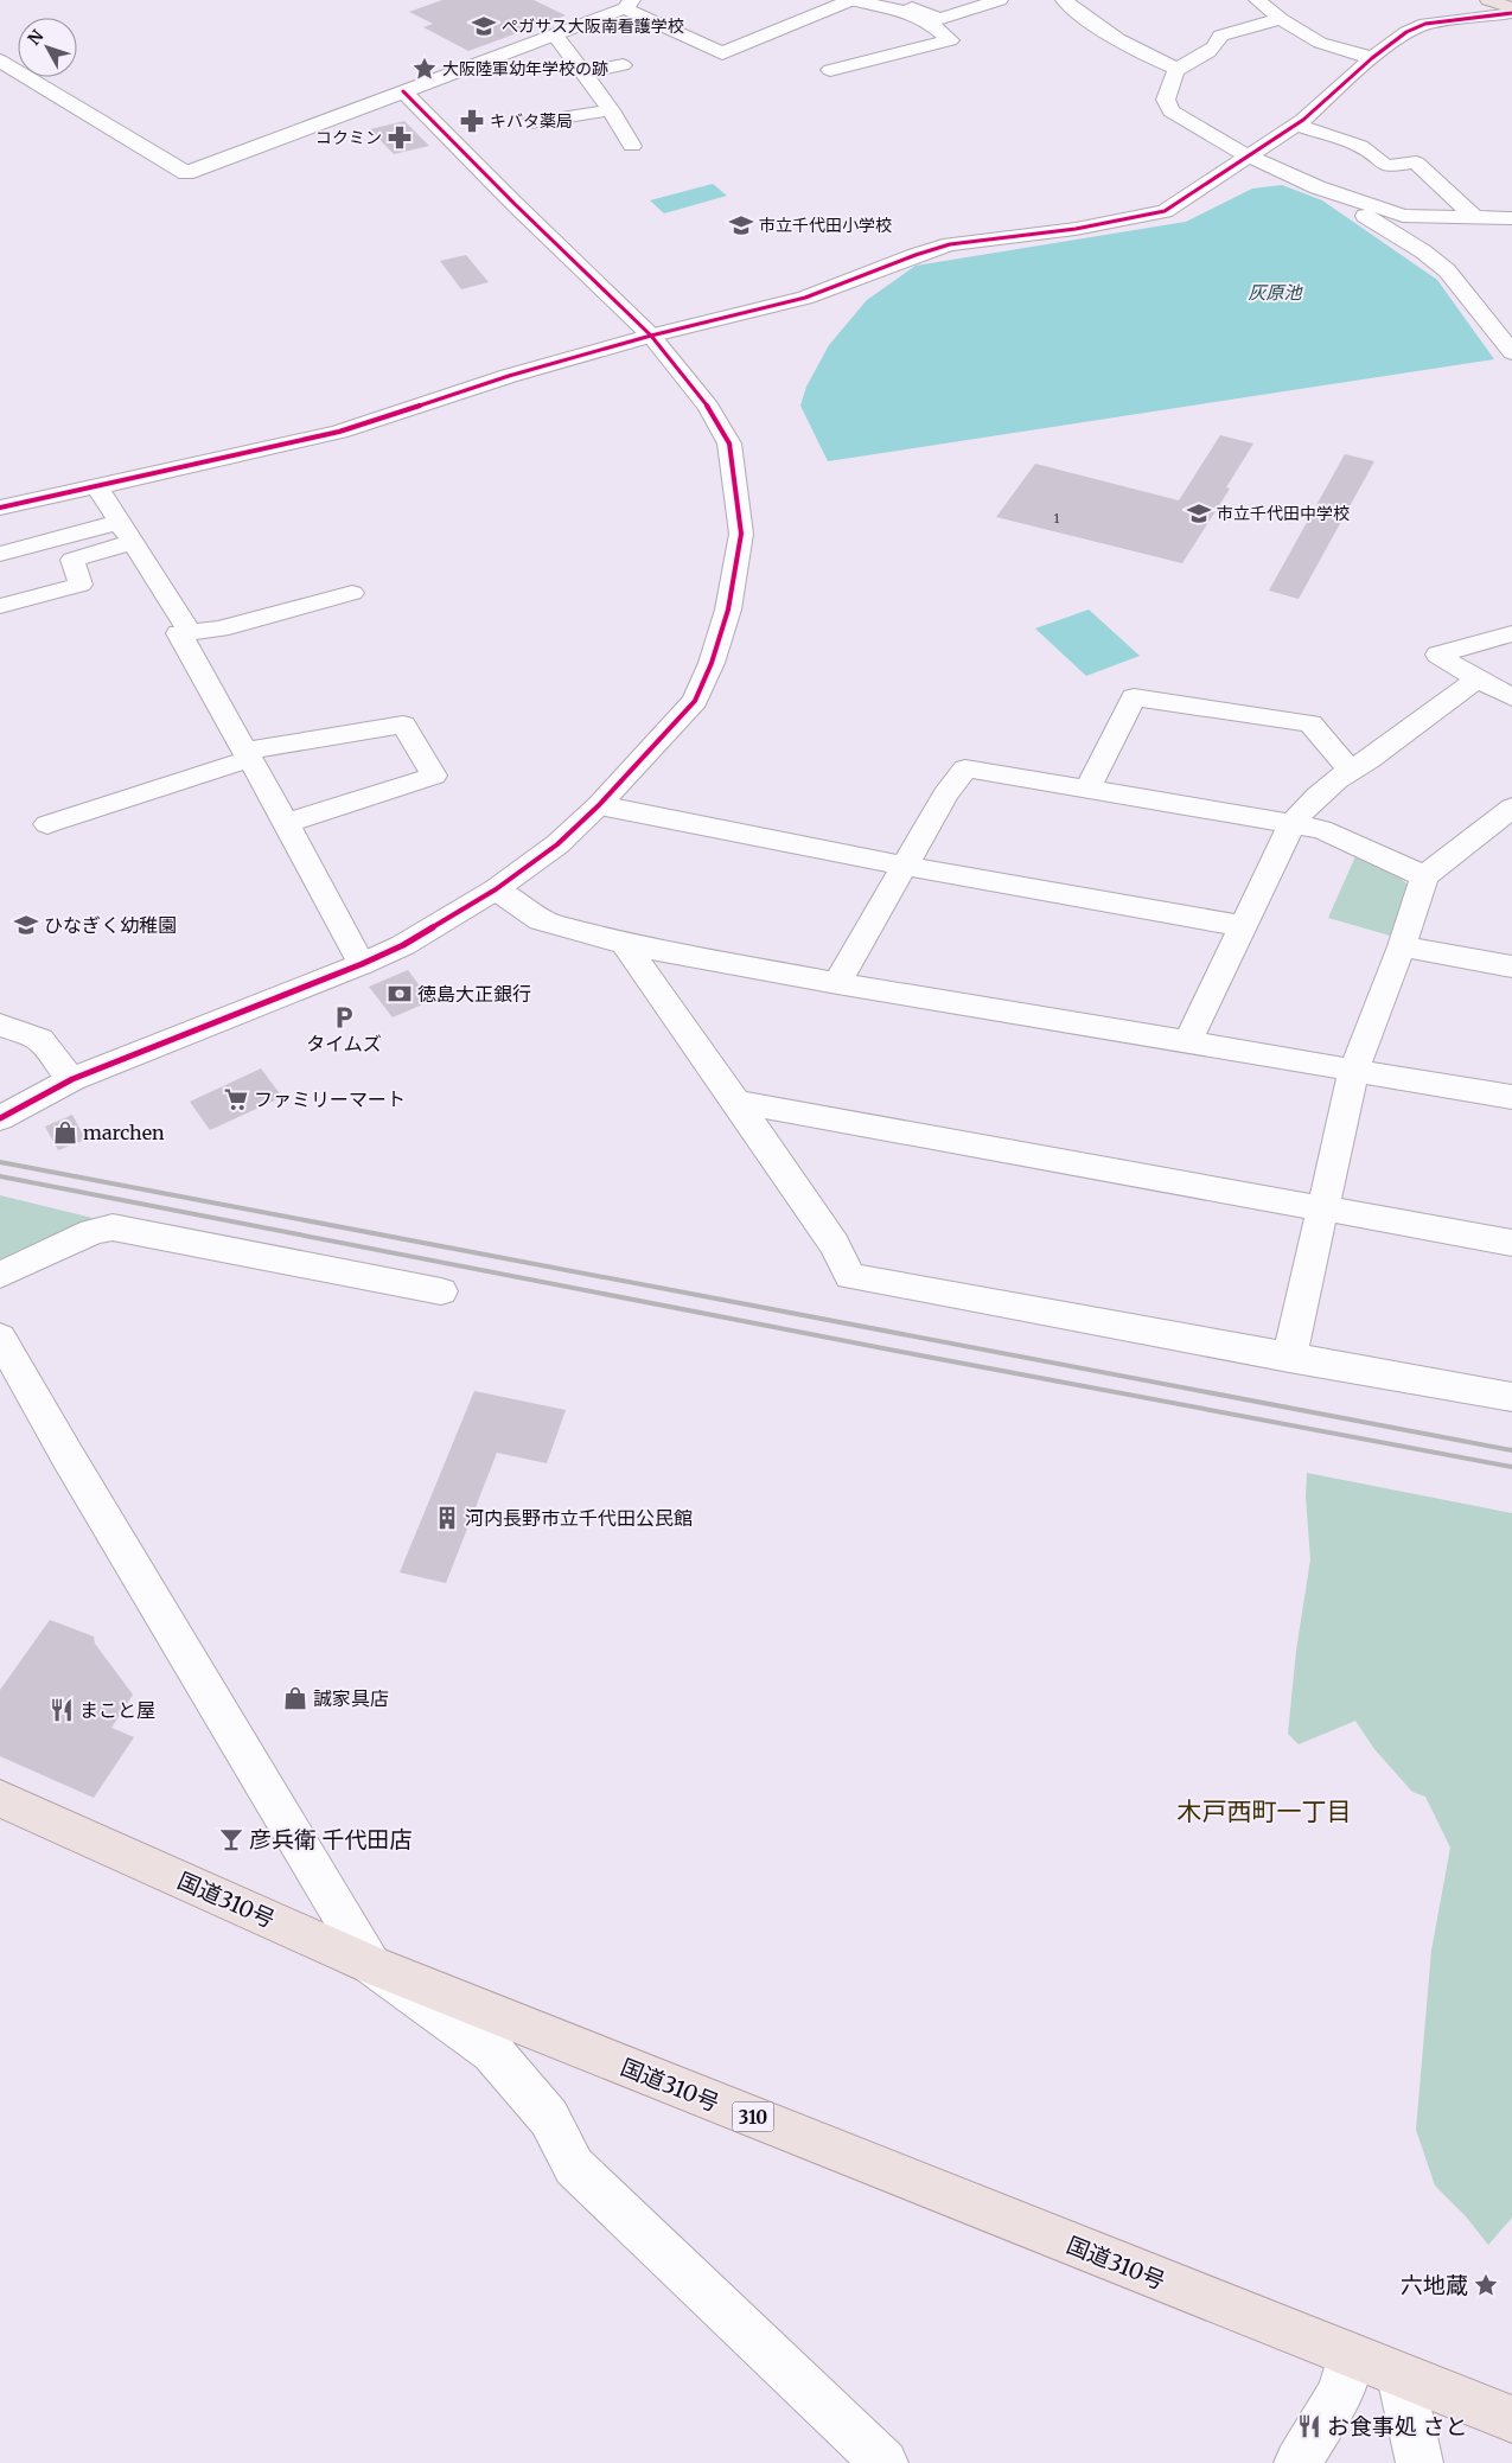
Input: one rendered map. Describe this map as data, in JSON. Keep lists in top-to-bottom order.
{
  "streets": {
    "highway": ["国道310号", "310"]
  },
  "districts": ["木戸西町一丁目"],
  "water": ["灰原池"],
  "places": {
    "school or university": [
      "ぺガサス大阪南看護学校",
      "市立千代田小学校",
      "市立千代田中学校",
      "ひなぎく幼稚園"
    ],
    "place": ["大阪陸軍幼年学校の跡", "六地蔵"],
    "pharmacy": ["キバタ薬局", "コクミン"],
    "bank": ["徳島大正銀行"],
    "parking": ["タイムズ"],
    "supermarket": ["ファミリーマート"],
    "shop": ["marchen", "誠家具店"],
    "building": ["河内長野市立千代田公民館"],
    "restaurant": ["まこと屋", "お食事処 さと"],
    "bar": ["彦兵衛 千代田店"]
  },
  "house_numbers": ["1"],
  "north": "top left"
}
